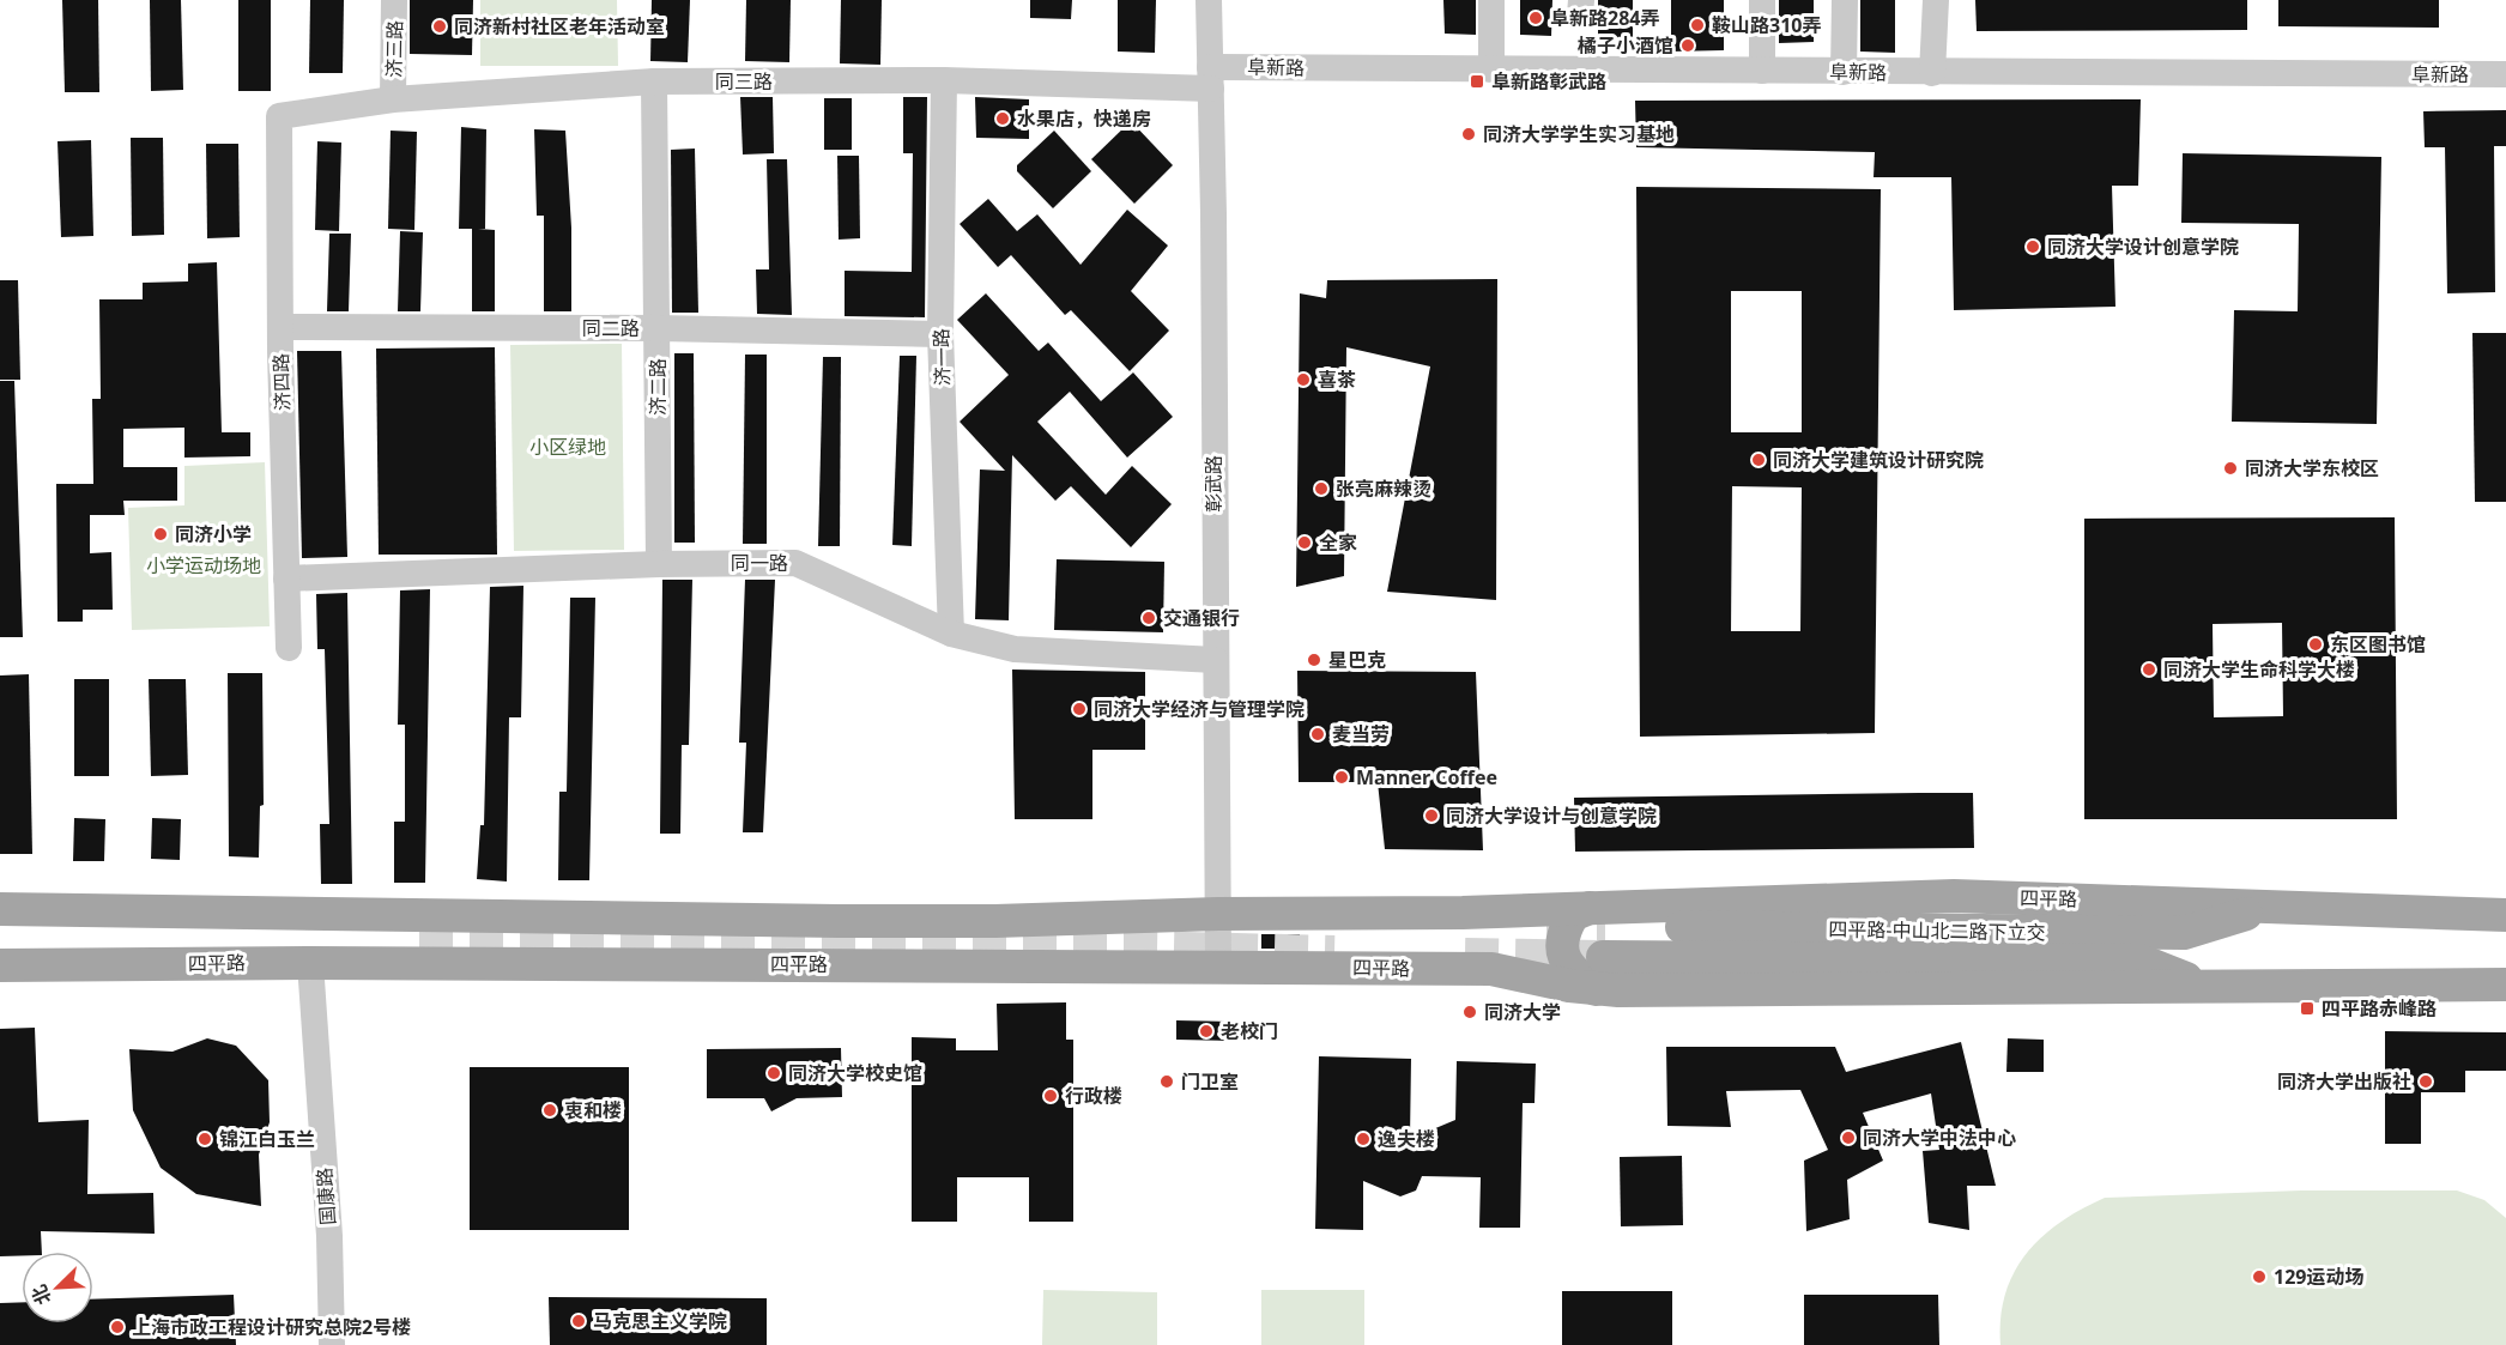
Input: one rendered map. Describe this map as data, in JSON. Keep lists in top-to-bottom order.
{
  "streets": {
    "main road": ["四平路", "四平路-中山北二路下立交"],
    "street": [
      "济三路",
      "阜新路",
      "同三路",
      "同二路",
      "济一路",
      "济四路",
      "济二路",
      "彰武路",
      "同一路",
      "国康路"
    ]
  },
  "crossings": [
    ["济三路", "同三路"],
    ["阜新路", "同三路"],
    ["阜新路", "彰武路"],
    ["同三路", "济一路"],
    ["同三路", "济四路"],
    ["同三路", "济二路"],
    ["同三路", "彰武路"],
    ["同二路", "济一路"],
    ["同二路", "济四路"],
    ["同二路", "济二路"],
    ["济一路", "同一路"],
    ["济四路", "同一路"],
    ["济二路", "同一路"],
    ["彰武路", "同一路"],
    ["彰武路", "四平路"],
    ["四平路", "四平路-中山北二路下立交"],
    ["四平路", "国康路"]
  ],
  "parks": ["小区绿地", "小学运动场地"],
  "places": {
    "other": [
      "阜新路284弄",
      "鞍山路310弄",
      "同济新村社区老年活动室",
      "橘子小酒馆",
      "水果店，快递房",
      "同济大学学生实习基地",
      "同济大学设计创意学院",
      "喜茶",
      "同济大学建筑设计研究院",
      "同济大学东校区",
      "张亮麻辣烫",
      "同济小学",
      "全家",
      "交通银行",
      "东区图书馆",
      "星巴克",
      "同济大学生命科学大楼",
      "同济大学经济与管理学院",
      "麦当劳",
      "Manner Coffee",
      "同济大学设计与创意学院",
      "同济大学",
      "老校门",
      "同济大学校史馆",
      "门卫室",
      "同济大学出版社",
      "行政楼",
      "衷和楼",
      "同济大学中法中心",
      "锦江白玉兰",
      "逸夫楼",
      "129运动场",
      "马克思主义学院",
      "上海市政工程设计研究总院2号楼"
    ],
    "transit": ["阜新路彰武路", "四平路赤峰路"]
  },
  "north": "bottom left"
}
